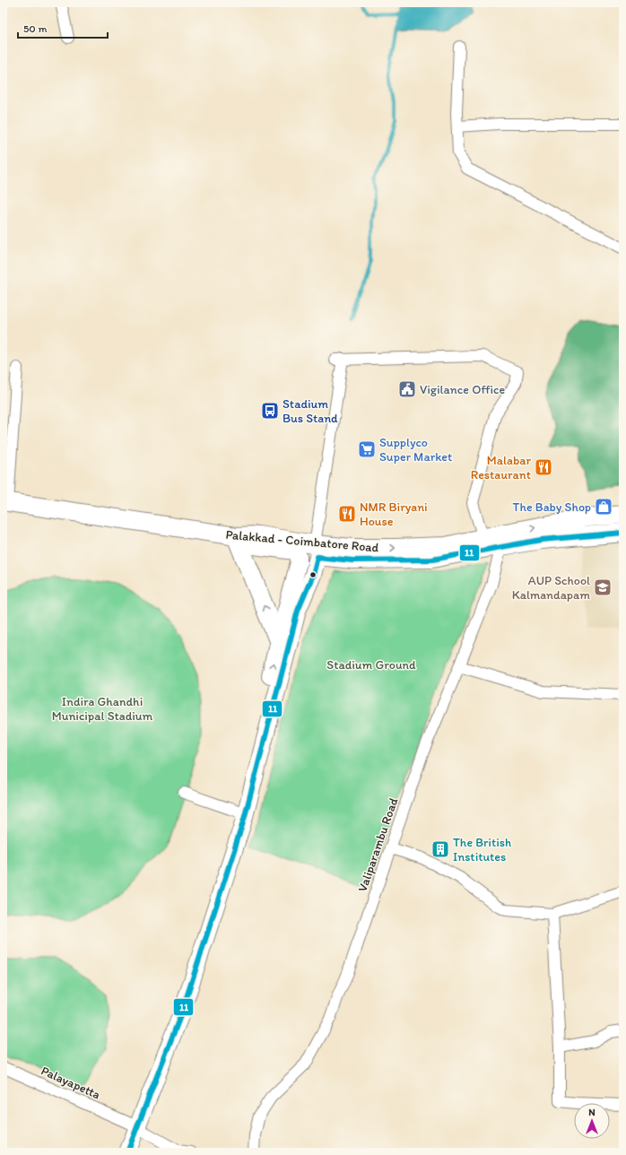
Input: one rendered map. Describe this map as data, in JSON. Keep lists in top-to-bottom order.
{
  "streets": {
    "main road": ["Palakkad - Coimbatore Road"],
    "street": ["Valiparambu Road", "Palayapetta"]
  },
  "crossings": [
    ["Palakkad - Coimbatore Road", "Valiparambu Road"]
  ],
  "parks": ["Stadium Ground", "Indira Ghandhi Municipal Stadium"],
  "places": {
    "public building": ["Vigilance Office"],
    "bus stop": ["Stadium Bus Stand"],
    "supermarket": ["Supplyco Super Market"],
    "restaurant": ["Malabar Restaurant", "NMR Biryani House"],
    "shop": ["The Baby Shop"],
    "school or university": ["AUP School Kalmandapam"],
    "building": ["The British Institutes"]
  },
  "lines": ["transit line 11"],
  "scale_bar": "50 m",
  "north": "top"
}
